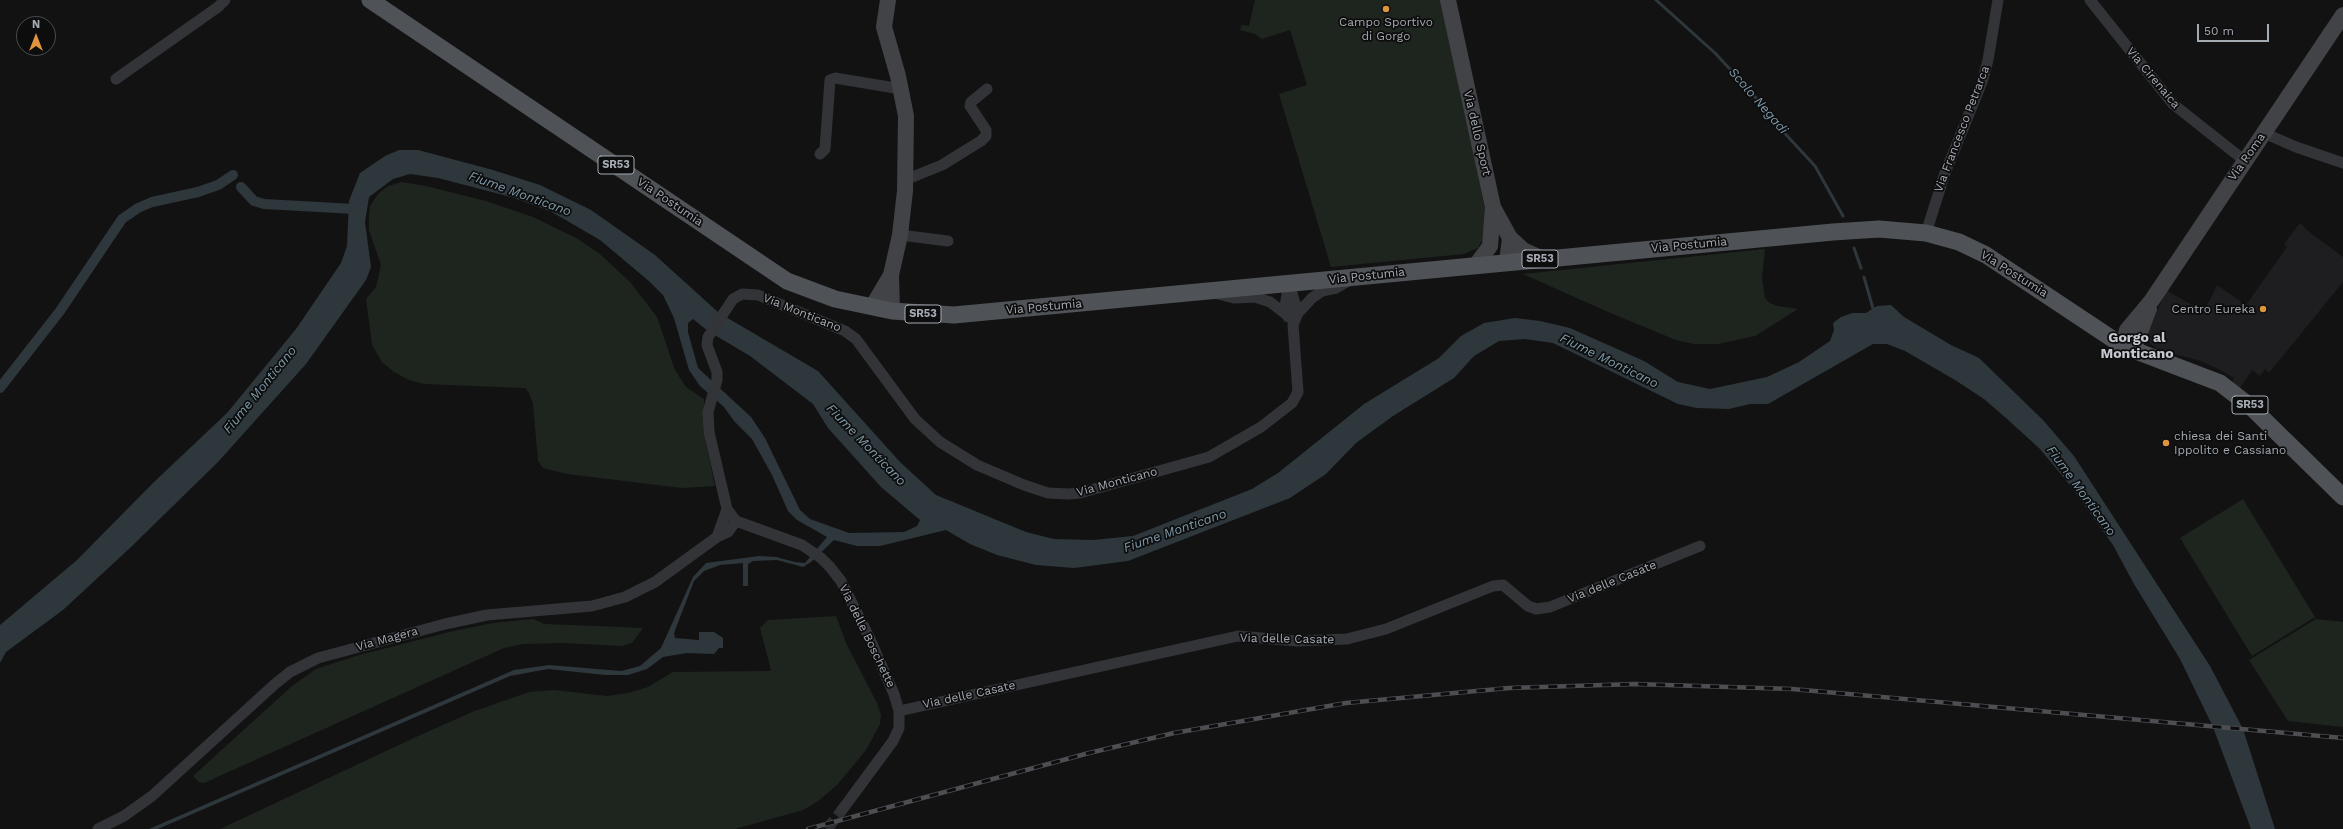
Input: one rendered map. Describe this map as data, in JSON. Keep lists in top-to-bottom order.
{
  "streets": {
    "main road": ["SR53", "Via Postumia"],
    "street": [
      "Via Cirenaica",
      "Via Francesco Petrarca",
      "Via dello Sport",
      "Via Roma",
      "Via Monticano",
      "Via delle Casate",
      "Via delle Boschette",
      "Via Magera"
    ]
  },
  "crossings": [
    ["Via Cirenaica", "Via Roma"],
    ["Via Francesco Petrarca", "Via Postumia"],
    ["Via Roma", "Via Postumia"],
    ["Via Monticano", "Via delle Boschette"],
    ["Via delle Casate", "Via delle Boschette"],
    ["Via delle Boschette", "Via Magera"]
  ],
  "districts": ["Gorgo al Monticano"],
  "water": ["Scolo Negadi", "Fiume Monticano"],
  "places": ["Campo Sportivo di Gorgo", "Centro Eureka", "chiesa dei Santi Ippolito e Cassiano"],
  "scale_bar": "50 m",
  "north": "top"
}
